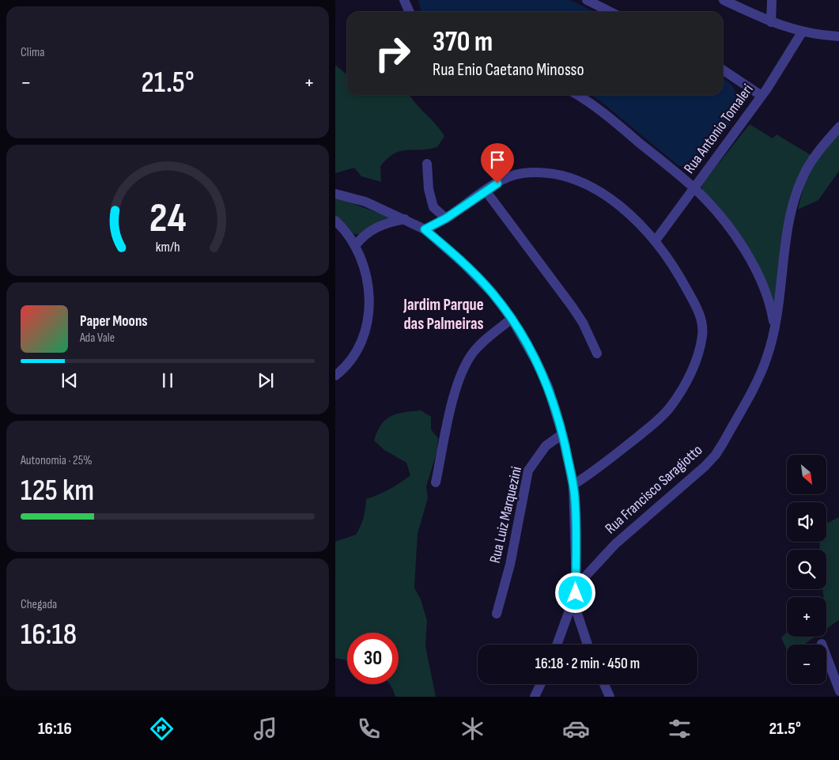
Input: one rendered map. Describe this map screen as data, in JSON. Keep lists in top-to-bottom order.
{
  "streets": {
    "street": ["Rua Antonio Tomaleri", "Rua Francisco Saragiotto", "Rua Luiz Marquezini"]
  },
  "districts": ["Jardim Parque das Palmeiras"],
  "north": "bottom right",
  "page": {
    "tile": [
      "Clima",
      ["Autonomia · 25%", "125 km"],
      ["Chegada", "16:18"]
    ],
    "turn": ["370 m", "Rua Enio Caetano Minosso"],
    "heat": ["−", "21.5°", "+"],
    "song": ["Paper Moons", "Ada Vale"],
    "map_buttons": ["+", "−"],
    "limit": "30",
    "trip": "16:18 · 2 min · 450 m",
    "tabs": ["16:16", "21.5°"],
    "gauge": ["24", "km/h"]
  }
}
